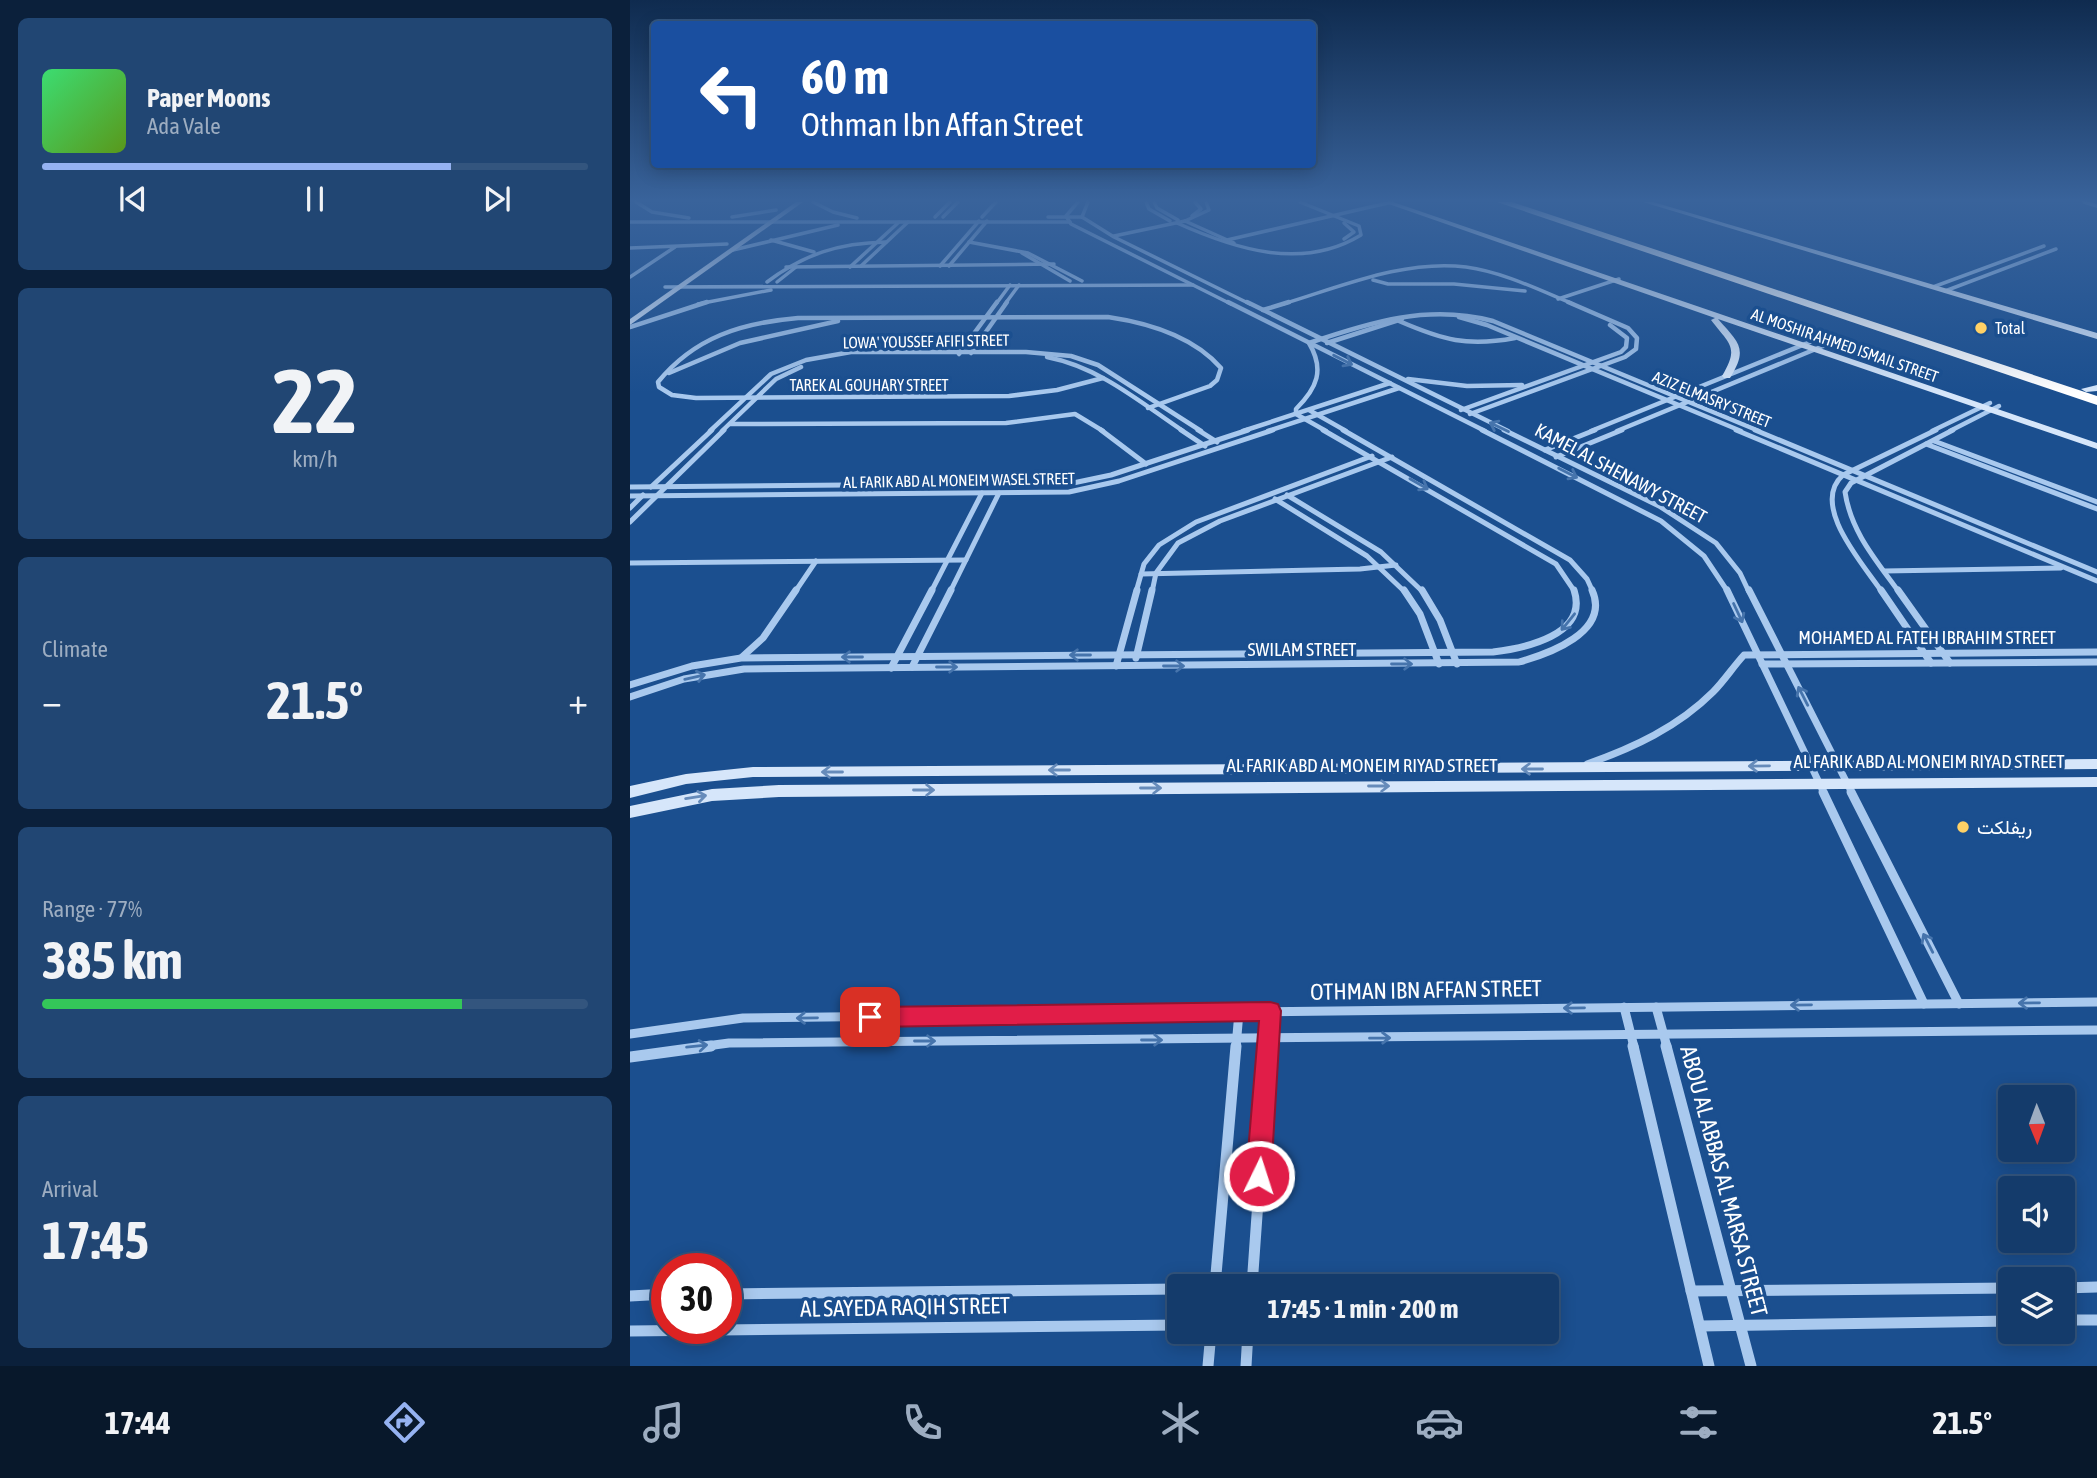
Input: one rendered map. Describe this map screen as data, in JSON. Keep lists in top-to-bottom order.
{
  "streets": {
    "street": [
      "LOWA' YOUSSEF AFIFI STREET",
      "AL MOSHIR AHMED ISMAIL STREET",
      "TAREK AL GOUHARY STREET",
      "AZIZ ELMASRY STREET",
      "KAMEL AL SHENAWY STREET",
      "AL FARIK ABD AL MONEIM WASEL STREET",
      "MOHAMED AL FATEH IBRAHIM STREET",
      "SWILAM STREET",
      "AL FARIK ABD AL MONEIM RIYAD STREET",
      "OTHMAN IBN AFFAN STREET",
      "ABOU AL ABBAS AL MARSA STREET",
      "AL SAYEDA RAQIH STREET"
    ]
  },
  "crossings": [
    ["LOWA' YOUSSEF AFIFI STREET", "TAREK AL GOUHARY STREET"],
    ["LOWA' YOUSSEF AFIFI STREET", "AL FARIK ABD AL MONEIM WASEL STREET"],
    ["AZIZ ELMASRY STREET", "KAMEL AL SHENAWY STREET"],
    ["KAMEL AL SHENAWY STREET", "AL FARIK ABD AL MONEIM WASEL STREET"],
    ["KAMEL AL SHENAWY STREET", "MOHAMED AL FATEH IBRAHIM STREET"],
    ["KAMEL AL SHENAWY STREET", "AL FARIK ABD AL MONEIM RIYAD STREET"],
    ["KAMEL AL SHENAWY STREET", "OTHMAN IBN AFFAN STREET"],
    ["AL FARIK ABD AL MONEIM WASEL STREET", "SWILAM STREET"],
    ["OTHMAN IBN AFFAN STREET", "ABOU AL ABBAS AL MARSA STREET"]
  ],
  "places": ["Total", "ريفلكت"],
  "north": "bottom",
  "page": {
    "turn": ["60 m", "Othman Ibn Affan Street"],
    "song": ["Paper Moons", "Ada Vale"],
    "tile": [
      ["22", "km/h"],
      "Climate",
      ["Range · 77%", "385 km"],
      ["Arrival", "17:45"]
    ],
    "heat": ["−", "21.5°", "+"],
    "limit": "30",
    "trip": "17:45 · 1 min · 200 m",
    "tabs": ["17:44", "21.5°"]
  }
}
